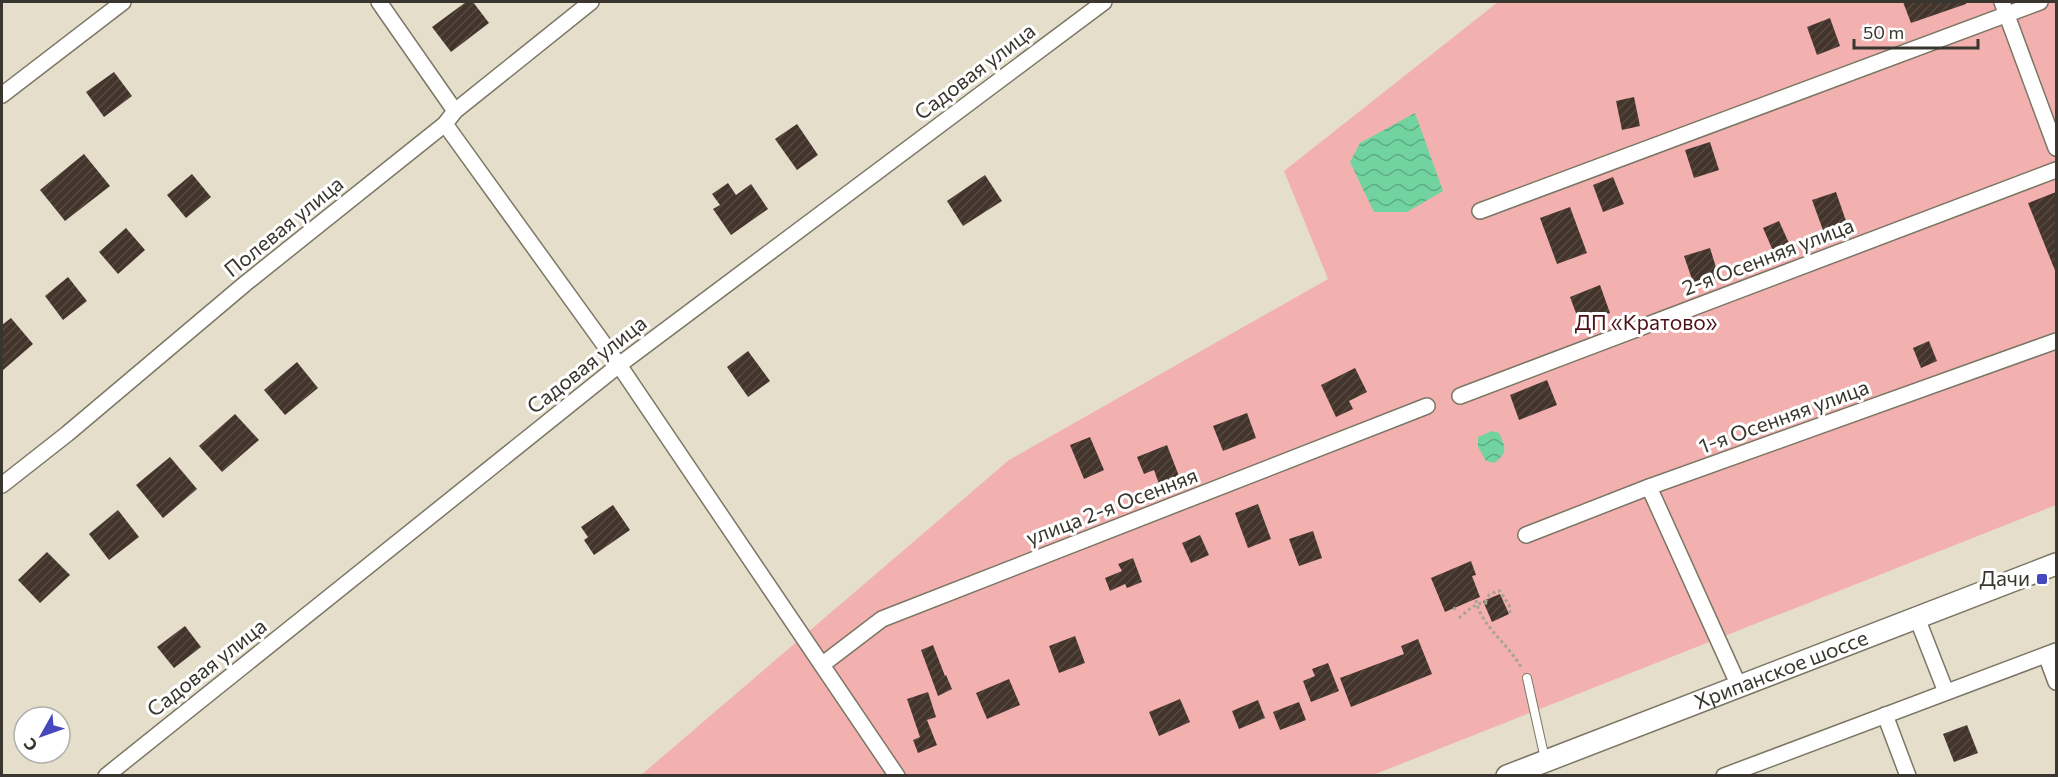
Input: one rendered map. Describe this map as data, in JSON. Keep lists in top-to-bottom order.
{
  "streets": {
    "main road": ["Хрипанское шоссе"],
    "street": [
      "Садовая улица",
      "Полевая улица",
      "2-я Осенняя улица",
      "1-я Осенняя улица",
      "улица 2-я Осенняя"
    ]
  },
  "parks": ["ДП «Кратово»"],
  "places": {
    "transit": ["Дачи"]
  },
  "scale_bar": "50 m",
  "north": "bottom left"
}
